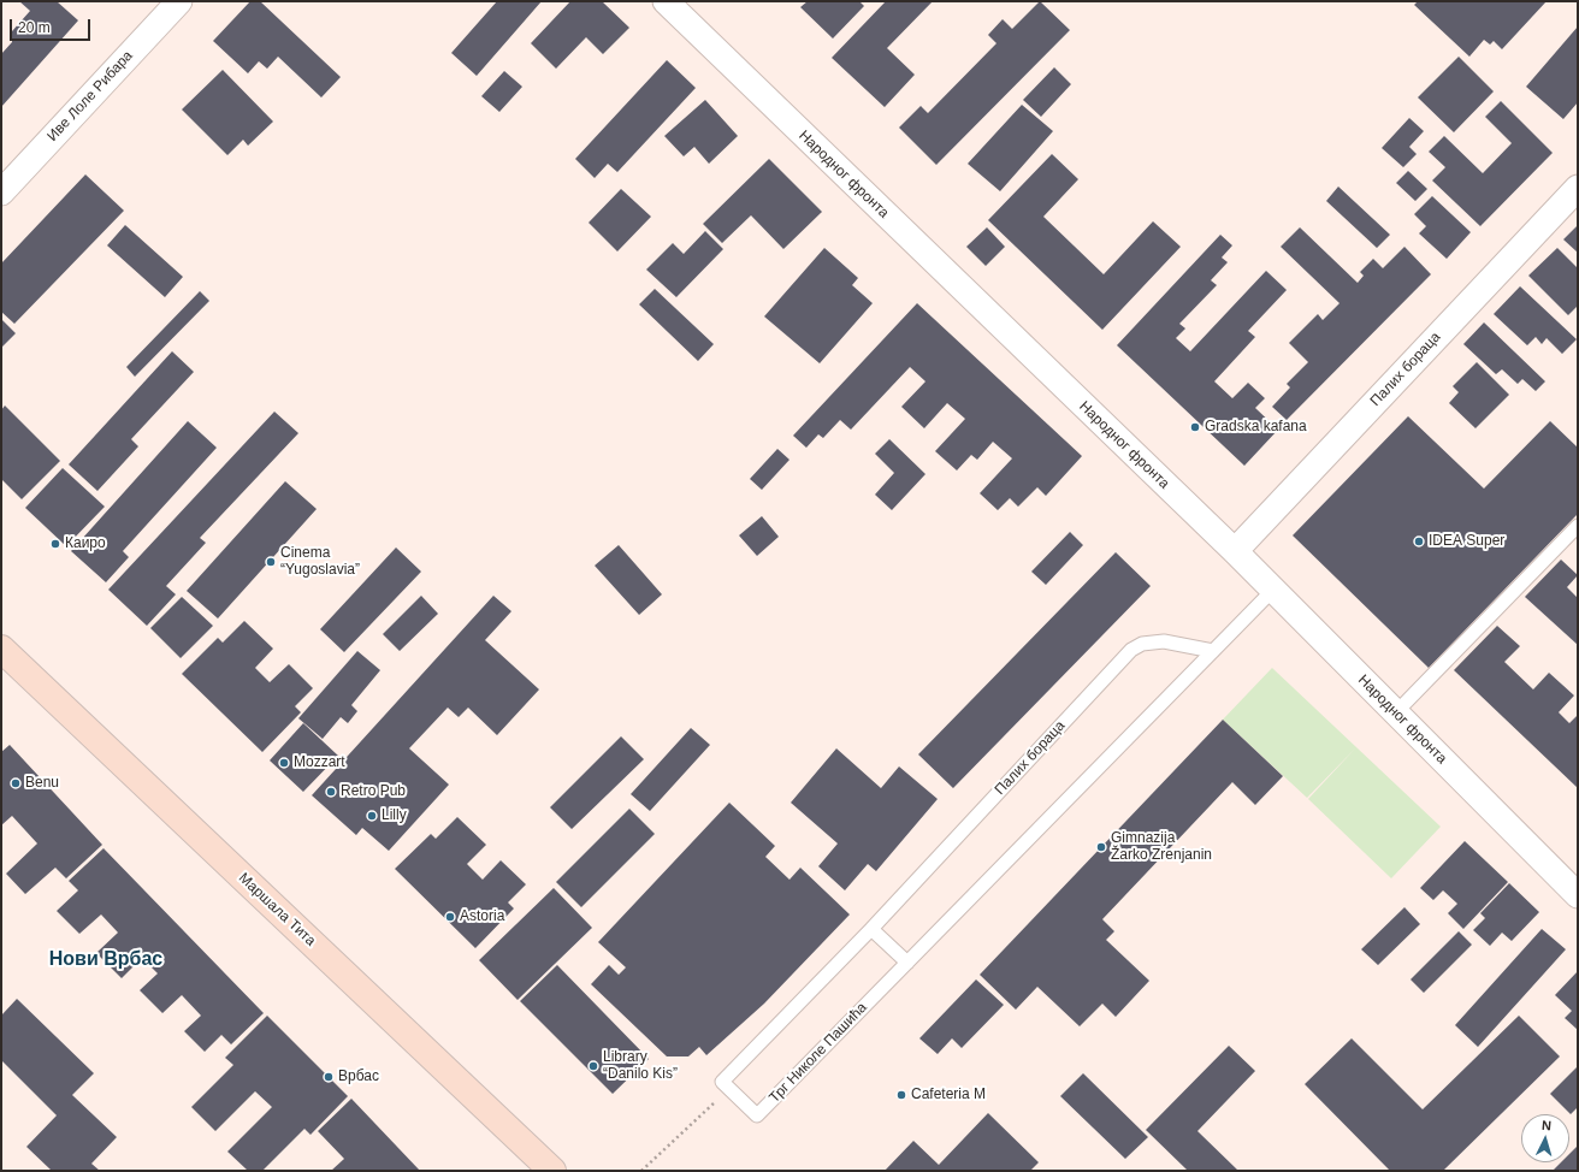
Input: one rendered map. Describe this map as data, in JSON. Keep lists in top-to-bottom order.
{
  "streets": {
    "street": [
      "Иве Лоле Рибара",
      "Народног фронта",
      "Палих бораца",
      "Маршала Тита"
    ],
    "lane": ["Трг Николе Пашића"]
  },
  "crossings": [
    ["Народног фронта", "Палих бораца"]
  ],
  "districts": ["Нови Врбас"],
  "places": [
    "Gradska kafana",
    "IDEA Super",
    "Каиро",
    "Cinema “Yugoslavia”",
    "Mozzart",
    "Benu",
    "Retro Pub",
    "Lilly",
    "Gimnazija Žarko Zrenjanin",
    "Astoria",
    "Library “Danilo Kis”",
    "Врбас",
    "Cafeteria M"
  ],
  "scale_bar": "20 m",
  "north": "top"
}
